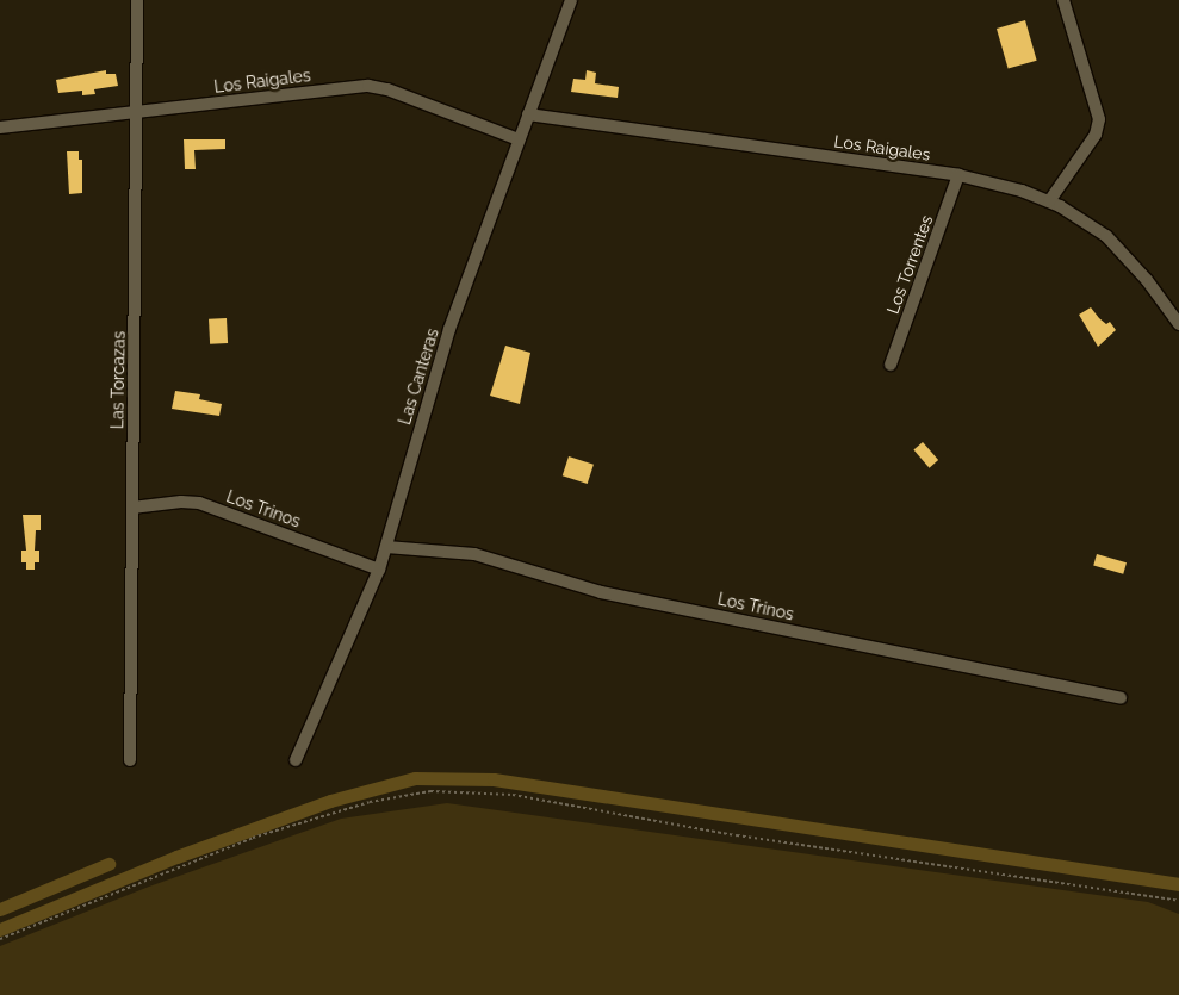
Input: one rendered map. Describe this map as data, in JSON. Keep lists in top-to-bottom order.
{
  "streets": {
    "street": [
      "Los Raigales",
      "Los Torrentes",
      "Las Canteras",
      "Las Torcazas",
      "Los Trinos"
    ]
  },
  "crossings": [
    ["Los Raigales", "Los Torrentes"],
    ["Los Raigales", "Las Canteras"],
    ["Los Raigales", "Las Torcazas"],
    ["Las Canteras", "Los Trinos"],
    ["Las Torcazas", "Los Trinos"]
  ]
}
